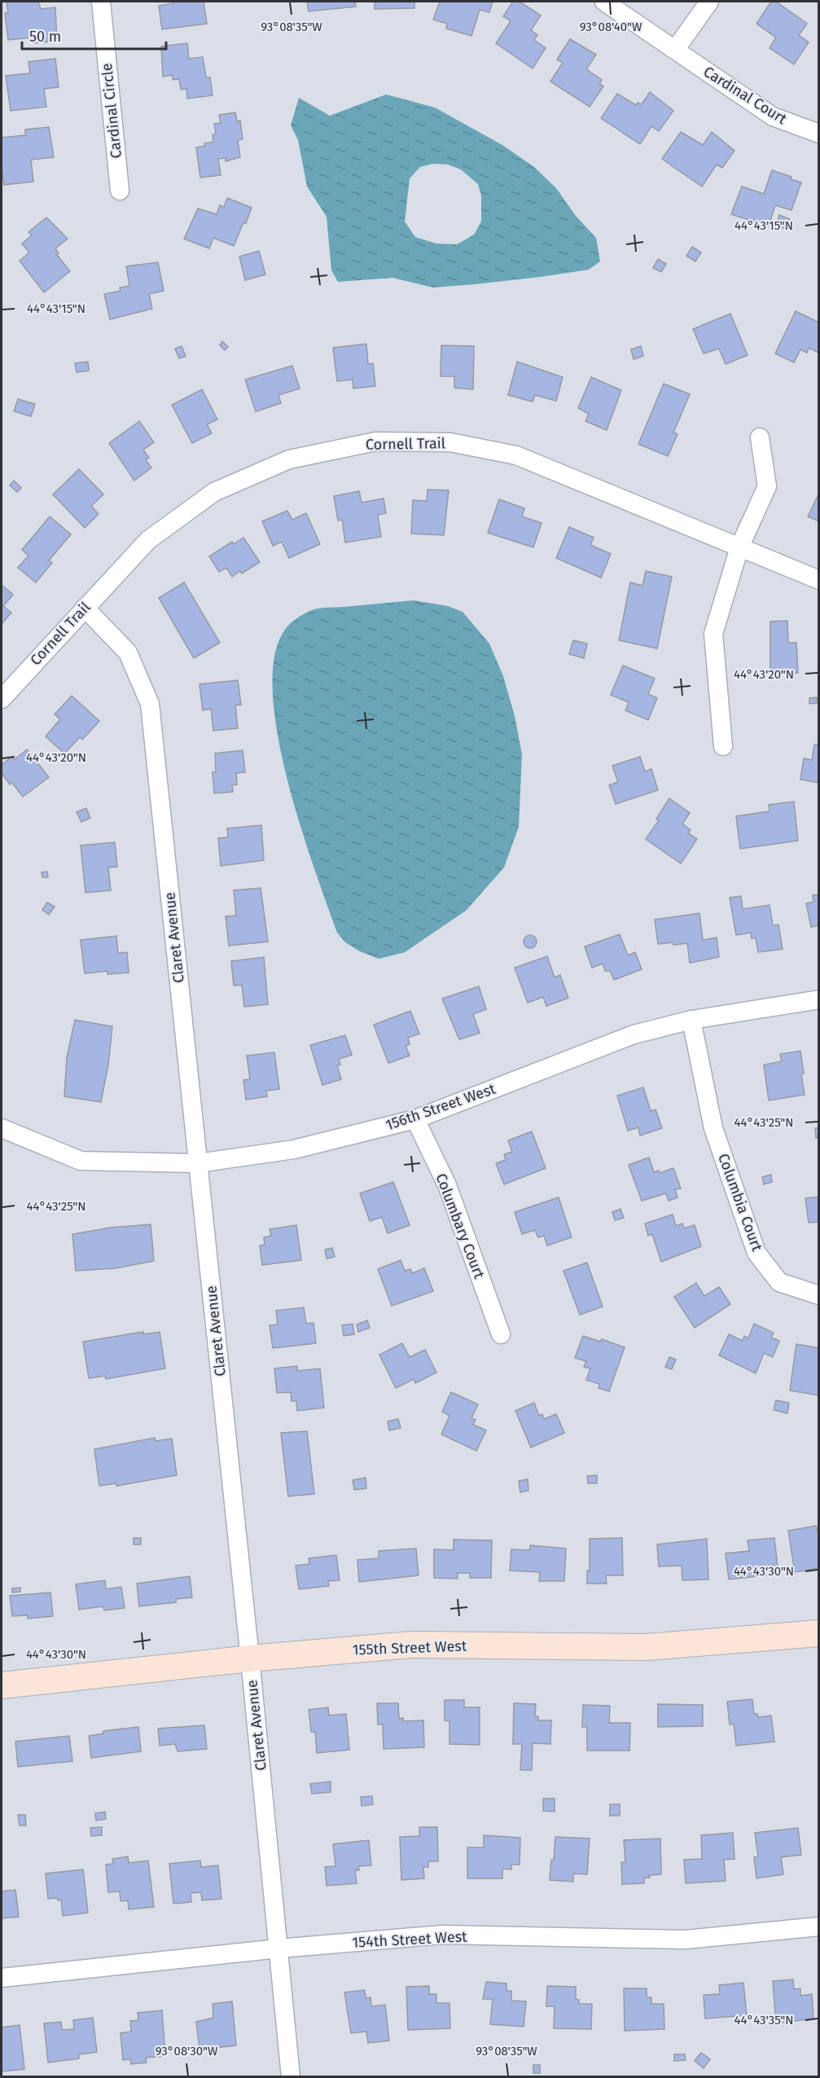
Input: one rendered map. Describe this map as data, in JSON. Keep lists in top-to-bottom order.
{
  "streets": {
    "street": [
      "Cardinal Court",
      "Cardinal Circle",
      "Cornell Trail",
      "Claret Avenue",
      "156th Street West",
      "Columbia Court",
      "Columbary Court",
      "155th Street West",
      "154th Street West"
    ]
  },
  "crossings": [
    ["Cornell Trail", "Claret Avenue"],
    ["Claret Avenue", "156th Street West"],
    ["Claret Avenue", "155th Street West"],
    ["Claret Avenue", "154th Street West"],
    ["156th Street West", "Columbia Court"],
    ["156th Street West", "Columbary Court"]
  ],
  "scale_bar": "50 m",
  "coordinates": [
    "93°08'35\"W",
    "93°08'40\"W",
    "44°43'15\"N",
    "44°43'20\"N",
    "44°43'25\"N",
    "44°43'30\"N",
    "44°43'35\"N",
    "93°08'30\"W"
  ]
}
